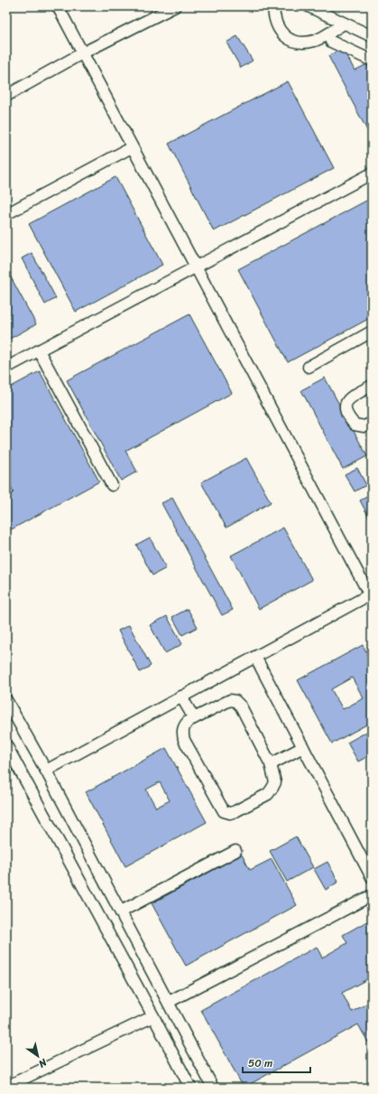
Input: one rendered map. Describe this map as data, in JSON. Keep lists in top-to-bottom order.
{
  "scale_bar": "50 m",
  "north": "bottom right"
}
